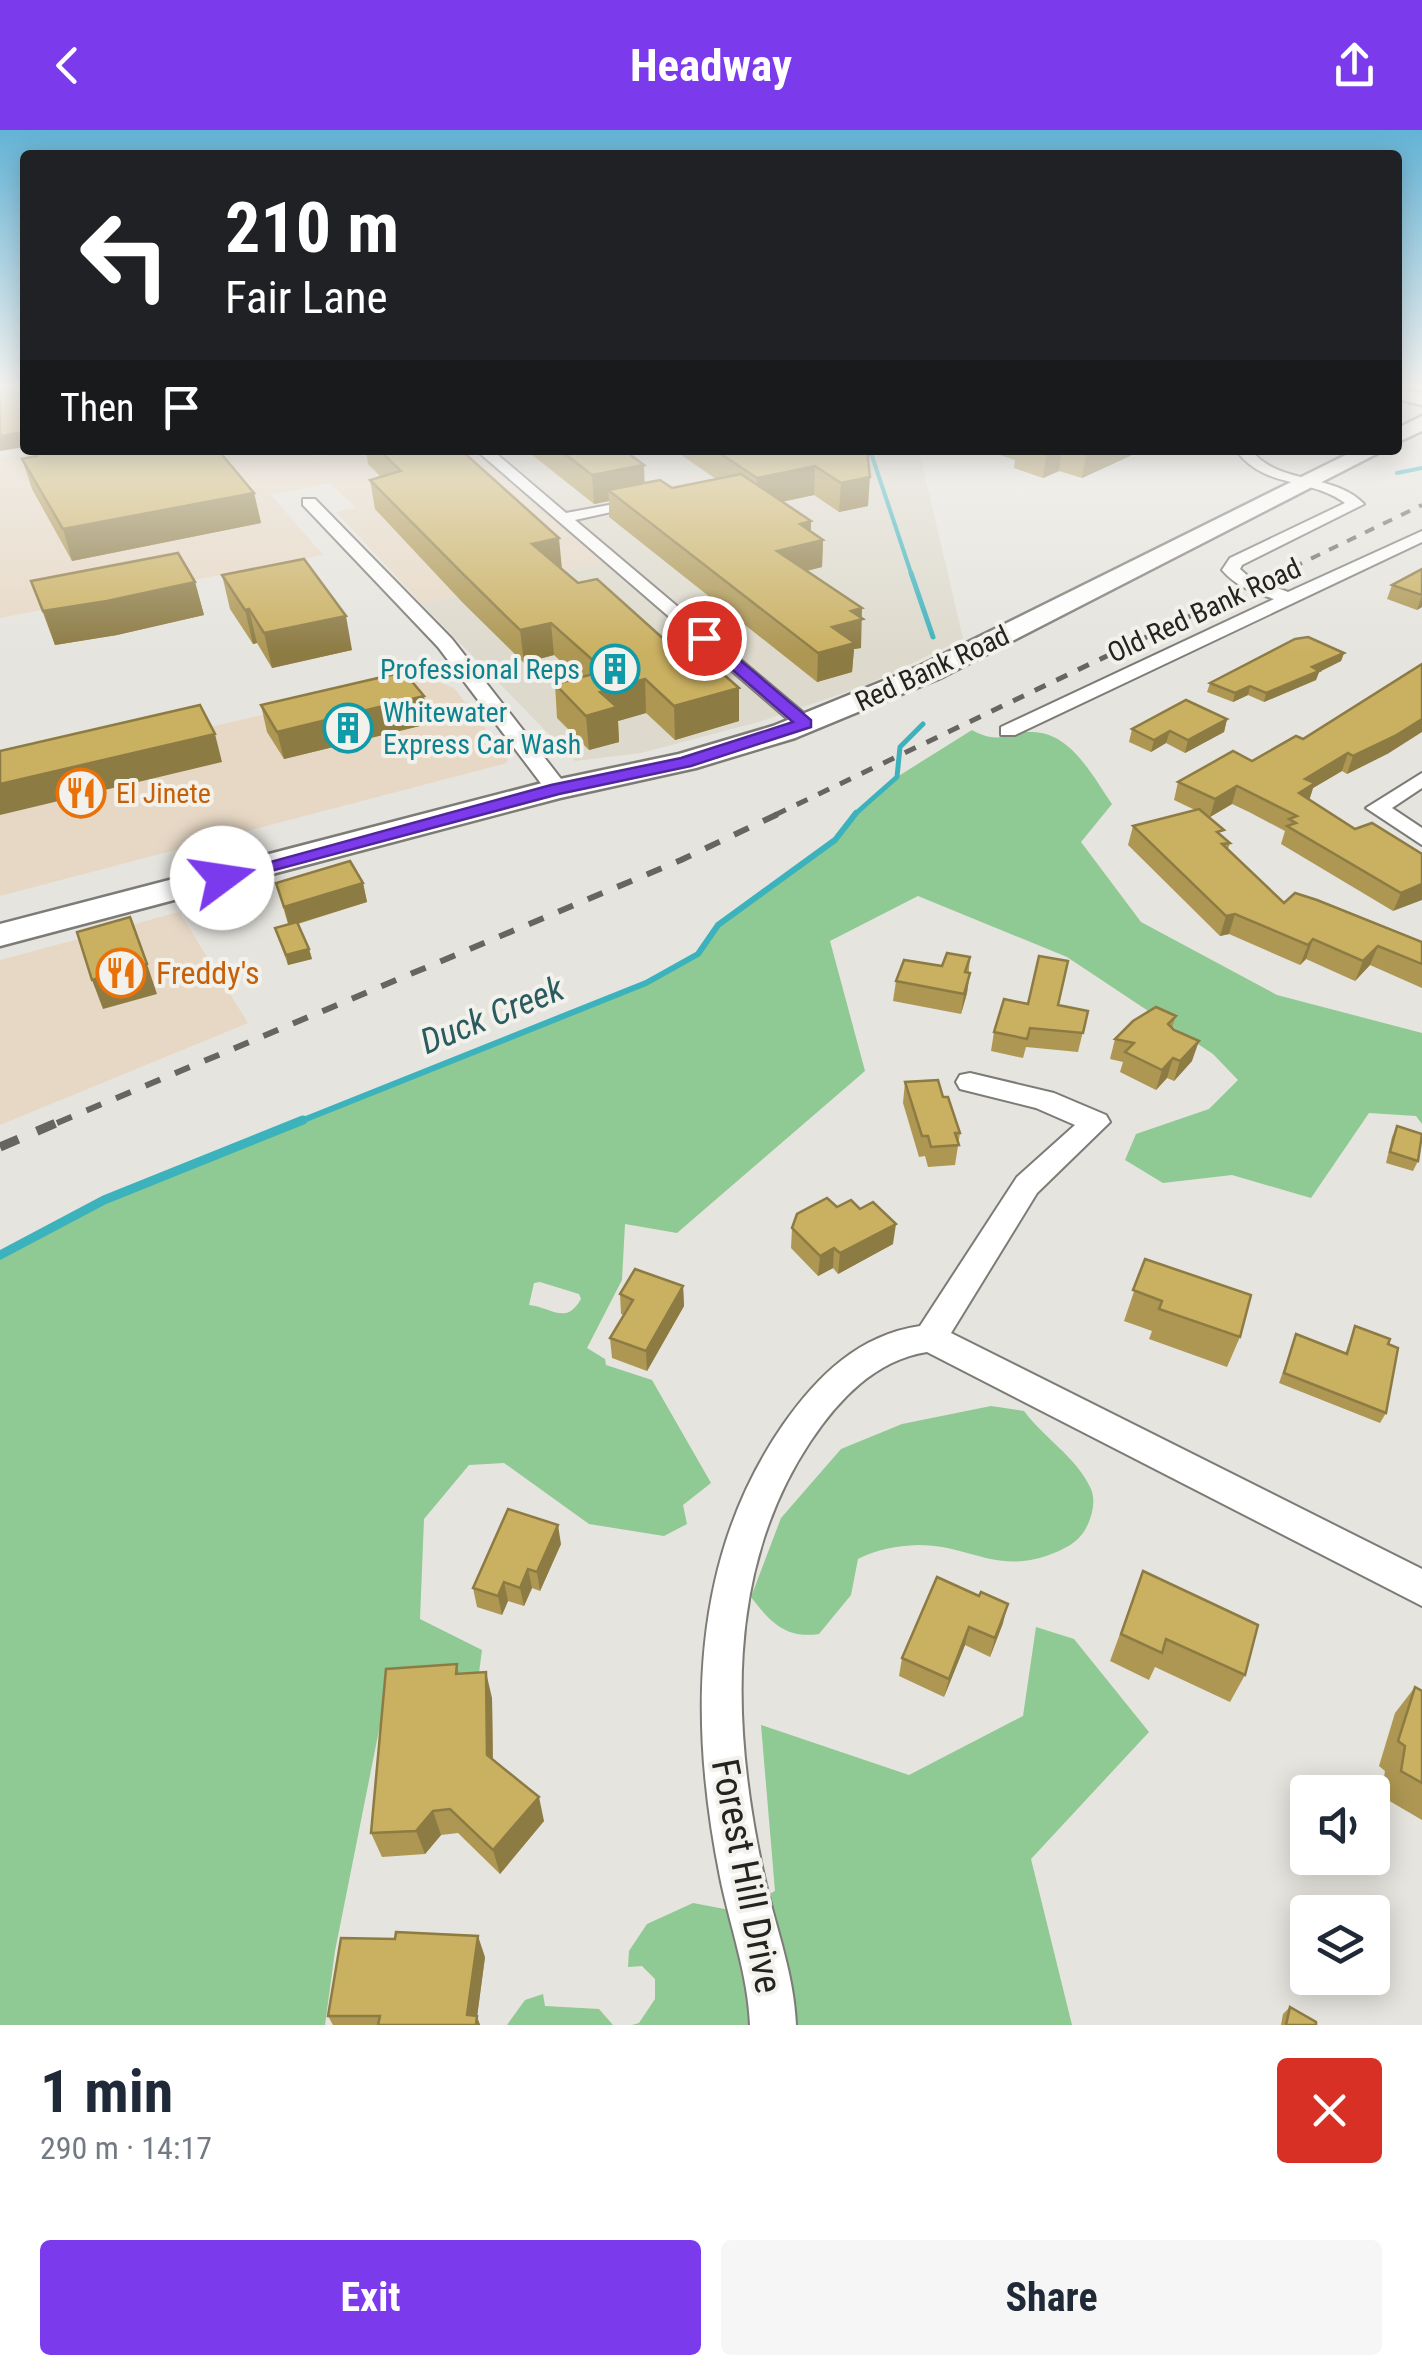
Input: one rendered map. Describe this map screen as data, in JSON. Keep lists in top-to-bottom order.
{
  "streets": {
    "highway": ["Red Bank Road"],
    "street": ["Old Red Bank Road", "Forest Hill Drive"]
  },
  "water": ["Duck Creek"],
  "places": {
    "building": ["Professional Reps", "Whitewater Express Car Wash"],
    "restaurant": ["El Jinete", "Freddy's"]
  },
  "page": {
    "header": "Headway",
    "turn": ["210 m", "Fair Lane"],
    "then": "Then",
    "heading": ["1 min", "290 m · 14:17"],
    "buttons": ["Exit", "Share"]
  }
}
